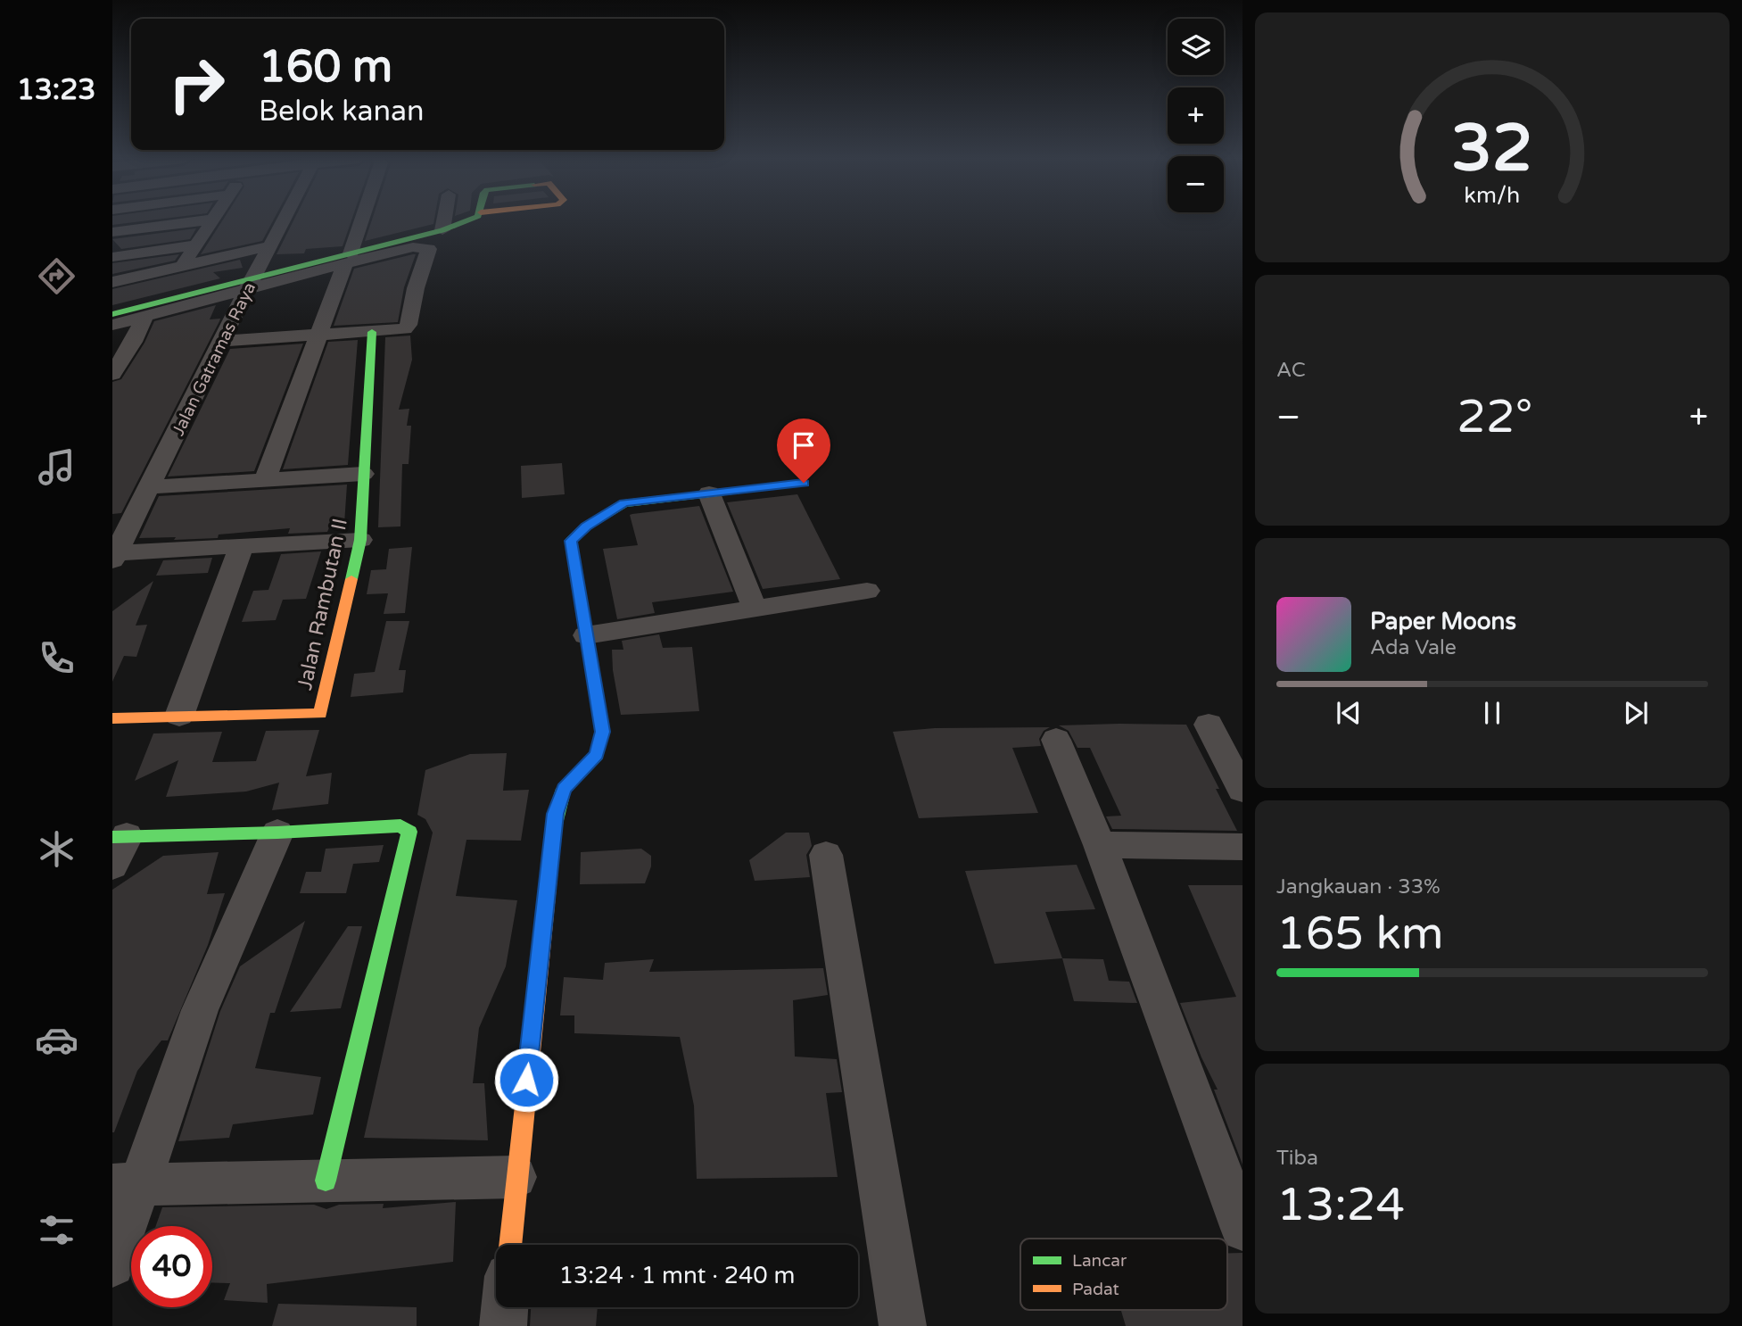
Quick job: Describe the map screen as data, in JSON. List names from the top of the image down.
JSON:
{
  "streets": {
    "street": ["Jalan Gatramas Raya", "Jalan Rambutan II"]
  },
  "legend": ["Lancar", "Padat"],
  "page": {
    "tabs": "13:23",
    "map_buttons": ["+", "−"],
    "turn": ["160 m", "Belok kanan"],
    "tile": [
      "AC",
      ["Jangkauan · 33%", "165 km"],
      ["Tiba", "13:24"]
    ],
    "heat": ["−", "22°", "+"],
    "song": ["Paper Moons", "Ada Vale"],
    "limit": "40",
    "trip": "13:24 · 1 mnt · 240 m",
    "gauge": ["32", "km/h"]
  }
}
